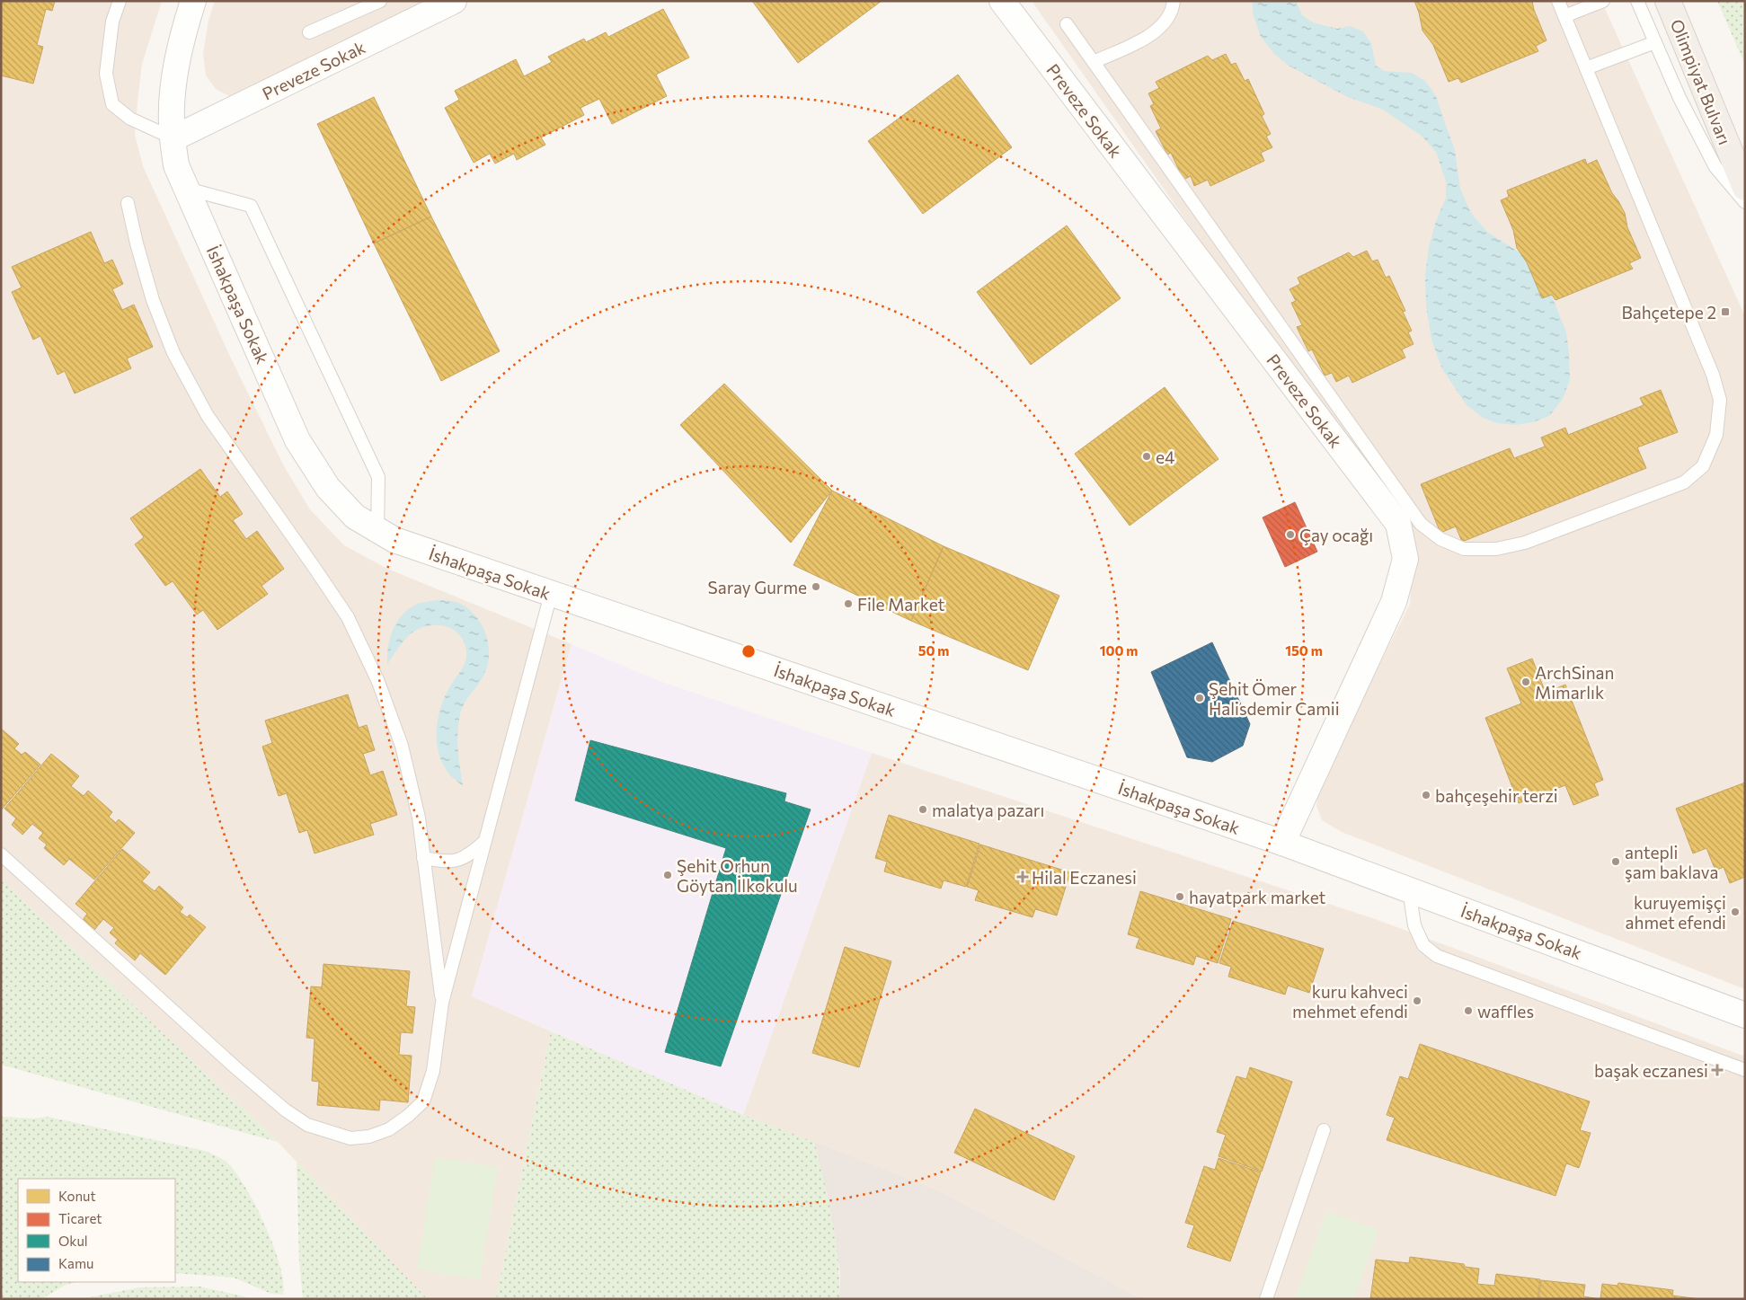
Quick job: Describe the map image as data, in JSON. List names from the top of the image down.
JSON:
{
  "streets": {
    "main road": ["Olimpiyat Bulvarı"],
    "street": ["Preveze Sokak", "İshakpaşa Sokak"]
  },
  "crossings": [
    ["Preveze Sokak", "İshakpaşa Sokak"]
  ],
  "places": {
    "transit": ["Bahçetepe 2"],
    "other": [
      "e4",
      "Çay ocağı",
      "Saray Gurme",
      "File Market",
      "ArchSinan Mimarlık",
      "Şehit Ömer Halisdemir Camii",
      "bahçeşehir terzi",
      "malatya pazarı",
      "antepli şam baklava",
      "Şehit Orhun Göytan İlkokulu",
      "hayatpark market",
      "kuruyemişçi ahmet efendi",
      "kuru kahveci mehmet efendi",
      "waffles"
    ],
    "health": ["Hilal Eczanesi", "başak eczanesi"]
  },
  "legend": [
    "Konut",
    "Ticaret",
    "Okul",
    "Kamu"
  ],
  "rings": ["50 m", "100 m", "150 m"]
}
